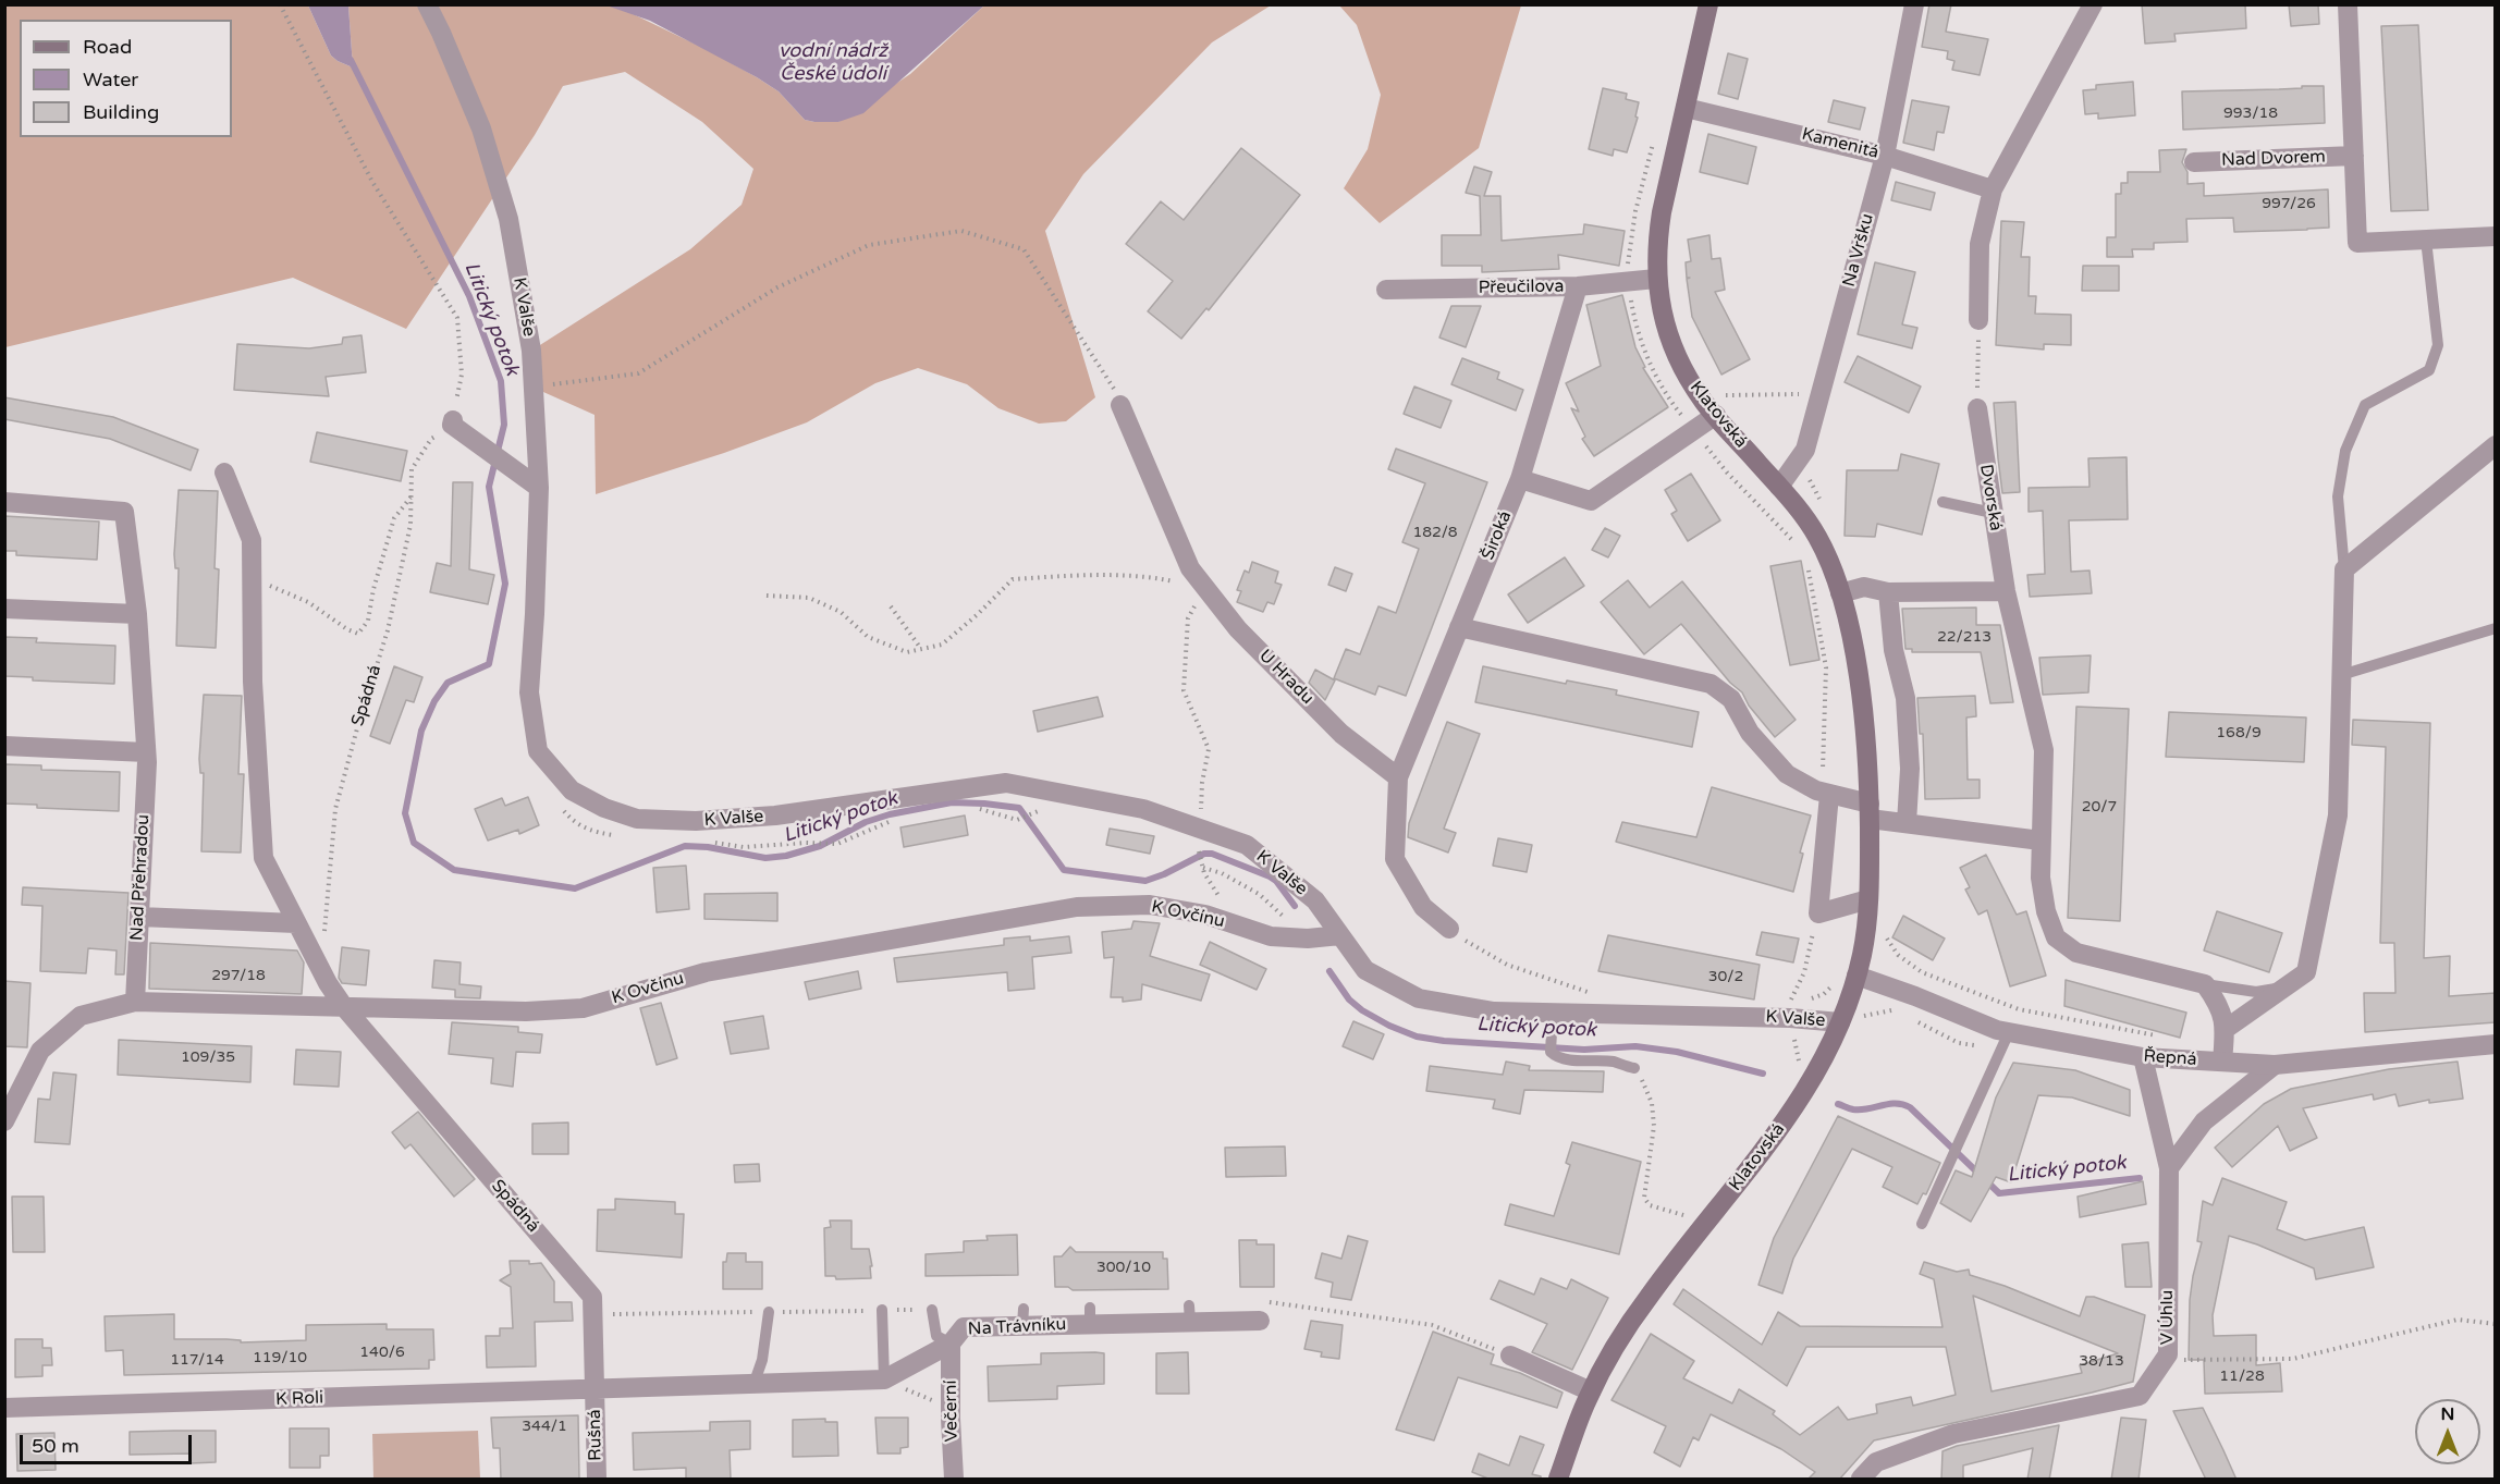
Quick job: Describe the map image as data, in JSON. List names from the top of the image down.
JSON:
{
  "streets": {
    "main road": ["Klatovská"],
    "street": [
      "Kamenitá",
      "Nad Dvorem",
      "Na Vršku",
      "Přeučilova",
      "K Valše",
      "Dvorská",
      "Široká",
      "U Hradu",
      "Spádná",
      "Nad Přehradou",
      "K Ovčínu",
      "Řepná",
      "V Úhlu",
      "Na Trávníku",
      "K Roli",
      "Večerní",
      "Rušná"
    ]
  },
  "crossings": [
    ["Kamenitá", "Na Vršku"],
    ["Kamenitá", "Klatovská"],
    ["Na Vršku", "Klatovská"],
    ["Přeučilova", "Klatovská"],
    ["Přeučilova", "Široká"],
    ["K Valše", "Klatovská"],
    ["K Valše", "K Ovčínu"],
    ["Klatovská", "Řepná"],
    ["Široká", "U Hradu"],
    ["Spádná", "K Ovčínu"],
    ["Spádná", "Na Trávníku"],
    ["Spádná", "K Roli"],
    ["Spádná", "Rušná"],
    ["Nad Přehradou", "K Ovčínu"],
    ["Řepná", "V Úhlu"],
    ["Na Trávníku", "K Roli"],
    ["Na Trávníku", "Večerní"],
    ["Na Trávníku", "Rušná"],
    ["K Roli", "Rušná"]
  ],
  "water": ["vodní nádrž České údolí", "Litický potok"],
  "house_numbers": [
    "993/18",
    "997/26",
    "182/8",
    "22/213",
    "168/9",
    "20/7",
    "297/18",
    "30/2",
    "109/35",
    "300/10",
    "140/6",
    "119/10",
    "117/14",
    "38/13",
    "11/28",
    "344/1"
  ],
  "legend": ["Road", "Water", "Building"],
  "scale_bar": "50 m",
  "north": "top"
}
